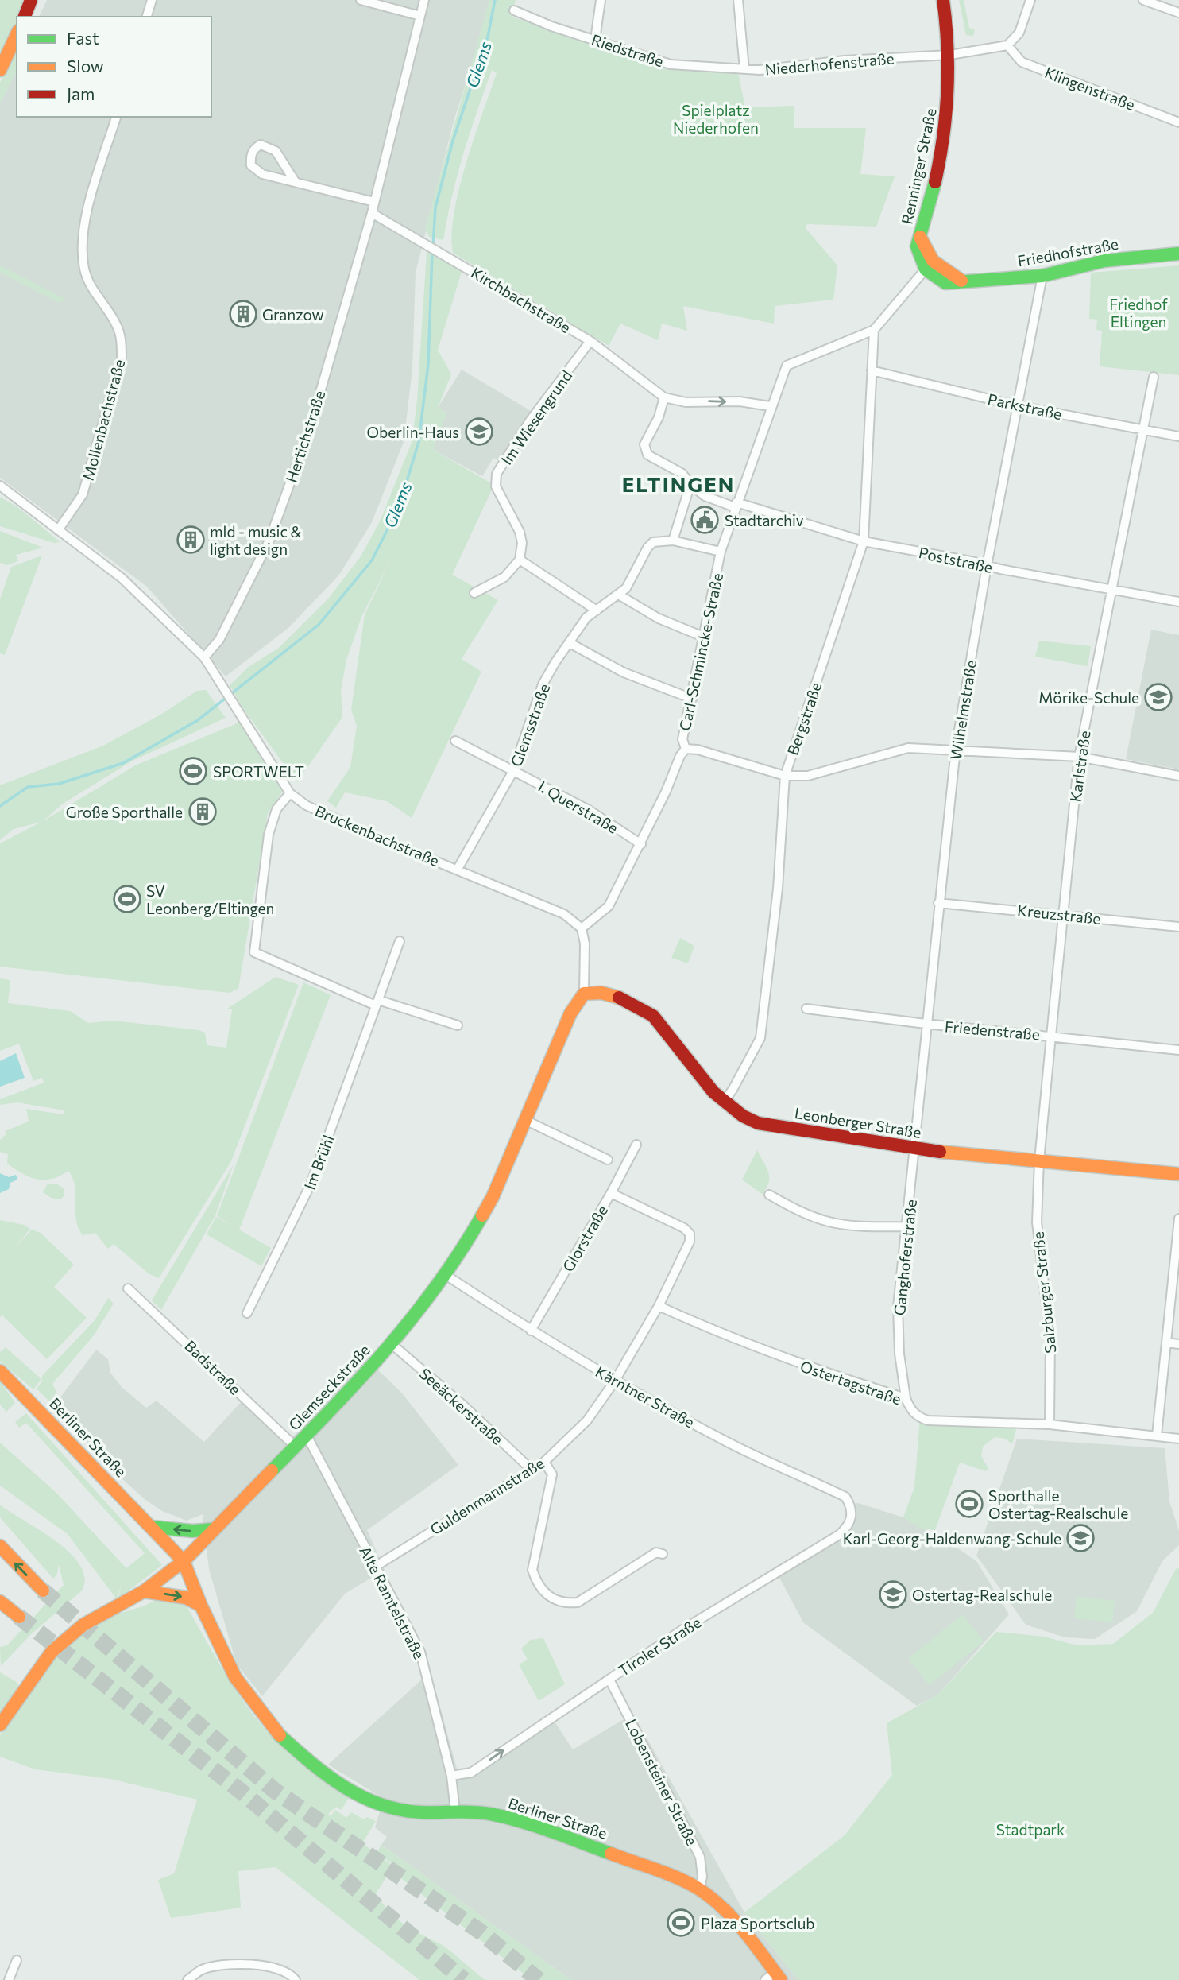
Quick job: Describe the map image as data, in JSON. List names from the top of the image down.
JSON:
{
  "streets": {
    "main road": [
      "Renninger Straße",
      "Friedhofstraße",
      "Leonberger Straße",
      "Glemseckstraße",
      "Berliner Straße"
    ],
    "street": [
      "Riedstraße",
      "Niederhofenstraße",
      "Klingenstraße",
      "Kirchbachstraße",
      "Parkstraße",
      "Im Wiesengrund",
      "Mollenbachstraße",
      "Hertichstraße",
      "Poststraße",
      "Carl-Schmincke-Straße",
      "Wilhelmstraße",
      "Bergstraße",
      "Glemsstraße",
      "Karlstraße",
      "I. Querstraße",
      "Bruckenbachstraße",
      "Kreuzstraße",
      "Friedenstraße",
      "Im Brühl",
      "Glorstraße",
      "Ganghoferstraße",
      "Salzburger Straße",
      "Badstraße",
      "Ostertagstraße",
      "Kärntner Straße",
      "Seeäckerstraße",
      "Guldenmannstraße",
      "Alte Ramtelstraße",
      "Tiroler Straße",
      "Lobensteiner Straße"
    ]
  },
  "crossings": [
    ["Riedstraße", "Niederhofenstraße"],
    ["Niederhofenstraße", "Klingenstraße"],
    ["Niederhofenstraße", "Renninger Straße"],
    ["Renninger Straße", "Friedhofstraße"],
    ["Friedhofstraße", "Wilhelmstraße"],
    ["Kirchbachstraße", "Im Wiesengrund"],
    ["Kirchbachstraße", "Hertichstraße"],
    ["Kirchbachstraße", "Poststraße"],
    ["Kirchbachstraße", "Carl-Schmincke-Straße"],
    ["Parkstraße", "Wilhelmstraße"],
    ["Parkstraße", "Bergstraße"],
    ["Parkstraße", "Karlstraße"],
    ["Mollenbachstraße", "Bruckenbachstraße"],
    ["Hertichstraße", "Bruckenbachstraße"],
    ["Poststraße", "Carl-Schmincke-Straße"],
    ["Poststraße", "Wilhelmstraße"],
    ["Poststraße", "Bergstraße"],
    ["Poststraße", "Karlstraße"],
    ["Carl-Schmincke-Straße", "Bergstraße"],
    ["Carl-Schmincke-Straße", "Glemsstraße"],
    ["Carl-Schmincke-Straße", "I. Querstraße"],
    ["Carl-Schmincke-Straße", "Bruckenbachstraße"],
    ["Wilhelmstraße", "Kreuzstraße"],
    ["Wilhelmstraße", "Friedenstraße"],
    ["Wilhelmstraße", "Leonberger Straße"],
    ["Wilhelmstraße", "Ganghoferstraße"],
    ["Bergstraße", "Leonberger Straße"],
    ["Glemsstraße", "I. Querstraße"],
    ["Glemsstraße", "Bruckenbachstraße"],
    ["Karlstraße", "Kreuzstraße"],
    ["Karlstraße", "Friedenstraße"],
    ["Karlstraße", "Leonberger Straße"],
    ["Karlstraße", "Salzburger Straße"],
    ["Leonberger Straße", "Ganghoferstraße"],
    ["Leonberger Straße", "Salzburger Straße"],
    ["Leonberger Straße", "Glemseckstraße"],
    ["Glorstraße", "Kärntner Straße"],
    ["Glorstraße", "Guldenmannstraße"],
    ["Ganghoferstraße", "Ostertagstraße"],
    ["Salzburger Straße", "Ostertagstraße"],
    ["Badstraße", "Glemseckstraße"],
    ["Ostertagstraße", "Guldenmannstraße"],
    ["Glemseckstraße", "Kärntner Straße"],
    ["Glemseckstraße", "Seeäckerstraße"],
    ["Glemseckstraße", "Berliner Straße"],
    ["Glemseckstraße", "Alte Ramtelstraße"],
    ["Kärntner Straße", "Guldenmannstraße"],
    ["Kärntner Straße", "Tiroler Straße"],
    ["Seeäckerstraße", "Guldenmannstraße"],
    ["Berliner Straße", "Alte Ramtelstraße"],
    ["Berliner Straße", "Lobensteiner Straße"],
    ["Guldenmannstraße", "Alte Ramtelstraße"],
    ["Alte Ramtelstraße", "Tiroler Straße"],
    ["Tiroler Straße", "Lobensteiner Straße"]
  ],
  "one_way": ["Tiroler Straße"],
  "districts": ["ELTINGEN"],
  "water": ["Glems"],
  "parks": ["Spielplatz Niederhofen", "Friedhof Eltingen", "Stadtpark"],
  "places": {
    "building": ["Granzow", "mld - music & light design", "Große Sporthalle"],
    "school or university": [
      "Oberlin-Haus",
      "Mörike-Schule",
      "Karl-Georg-Haldenwang-Schule",
      "Ostertag-Realschule"
    ],
    "public building": ["Stadtarchiv"],
    "sports": [
      "SPORTWELT",
      "SV Leonberg/Eltingen",
      "Sporthalle Ostertag-Realschule",
      "Plaza Sportsclub"
    ]
  },
  "legend": ["Fast", "Slow", "Jam"]
}
